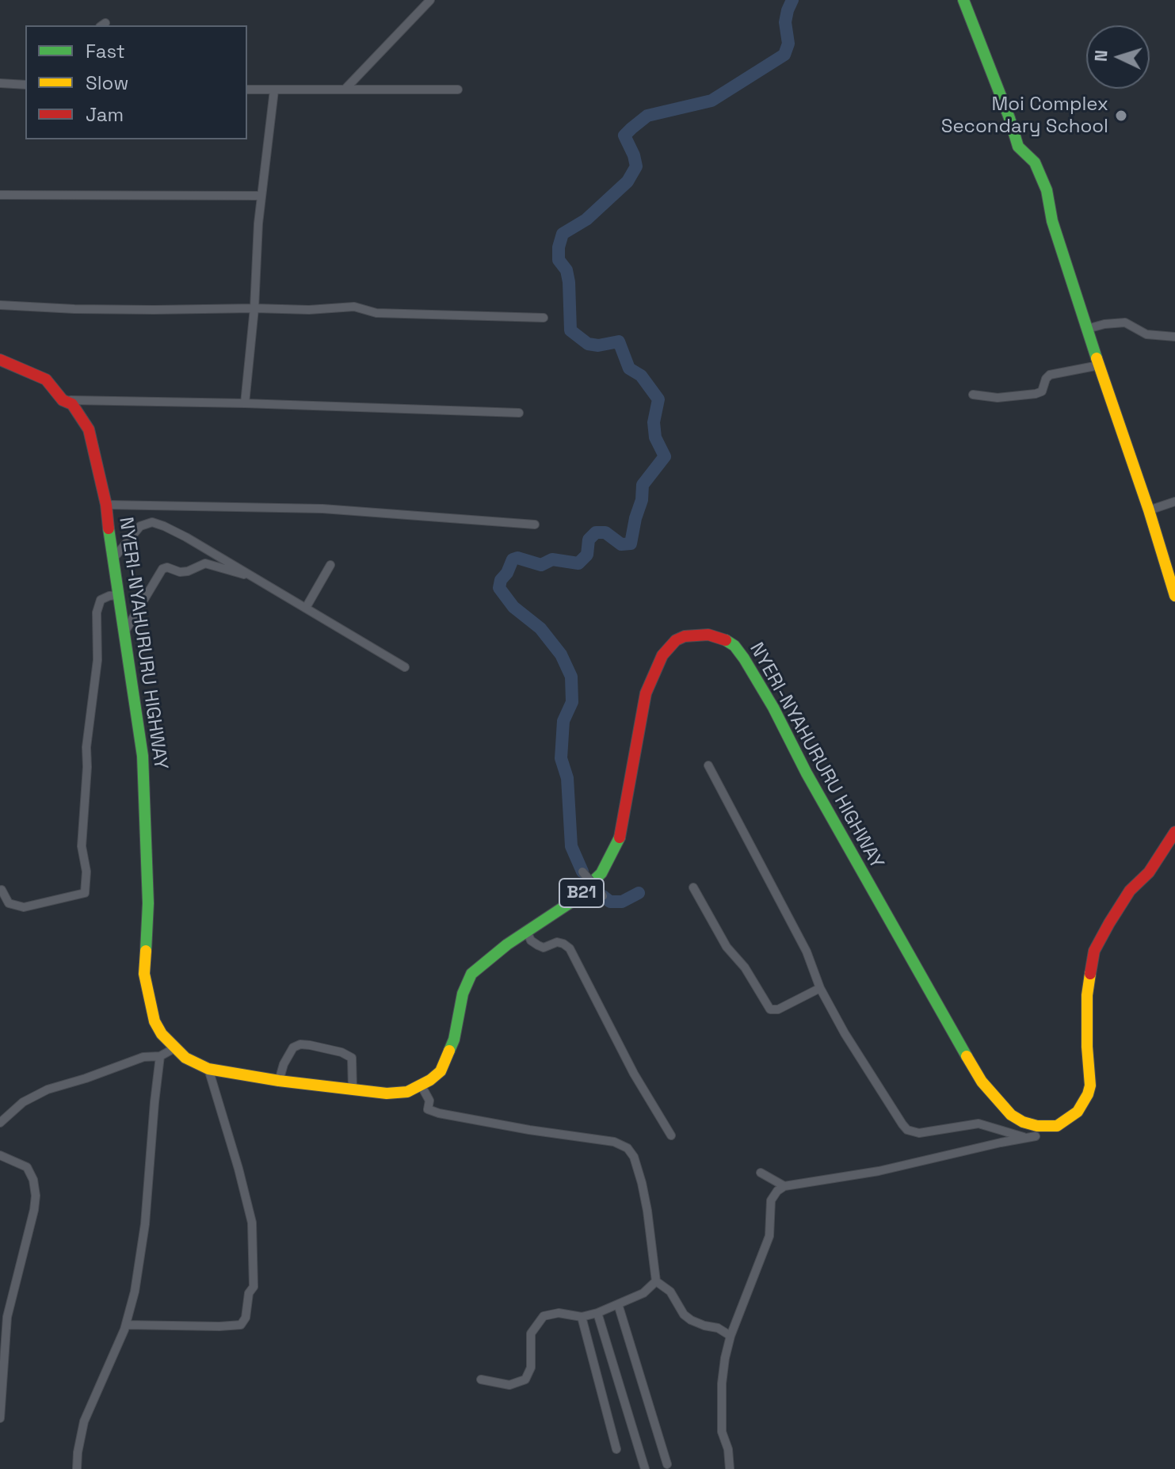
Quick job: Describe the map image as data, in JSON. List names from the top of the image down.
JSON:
{
  "streets": {
    "main road": ["NYERI-NYAHURURU HIGHWAY", "B21"]
  },
  "places": ["Moi Complex Secondary School"],
  "legend": ["Fast", "Slow", "Jam"],
  "north": "left"
}
